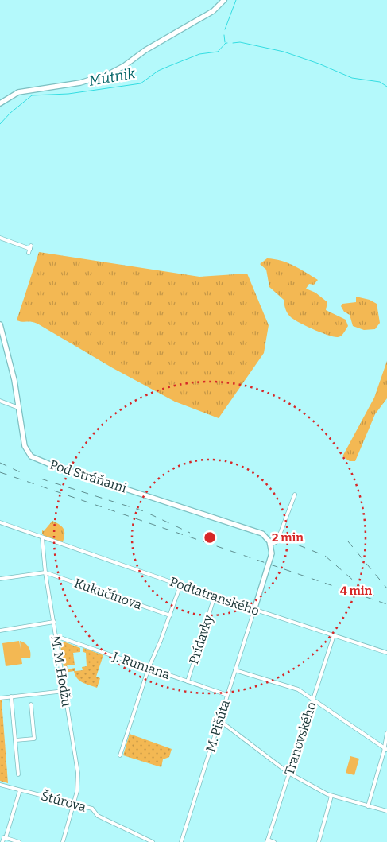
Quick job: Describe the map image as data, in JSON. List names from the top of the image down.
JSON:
{
  "streets": {
    "street": [
      "Pod Stráňami",
      "Kukučínova",
      "Podtatranského",
      "Prídavky",
      "J. Rumana",
      "M. M. Hodžu",
      "M. Pišúta",
      "Tranovského",
      "Štúrova"
    ]
  },
  "crossings": [
    ["Kukučínova", "M. M. Hodžu"],
    ["Podtatranského", "Prídavky"],
    ["Podtatranského", "M. M. Hodžu"],
    ["Podtatranského", "M. Pišúta"],
    ["Podtatranského", "Tranovského"],
    ["Prídavky", "J. Rumana"],
    ["J. Rumana", "M. M. Hodžu"],
    ["J. Rumana", "M. Pišúta"],
    ["M. M. Hodžu", "Štúrova"]
  ],
  "water": ["Mútnik"],
  "rings": ["2 min", "4 min"]
}
